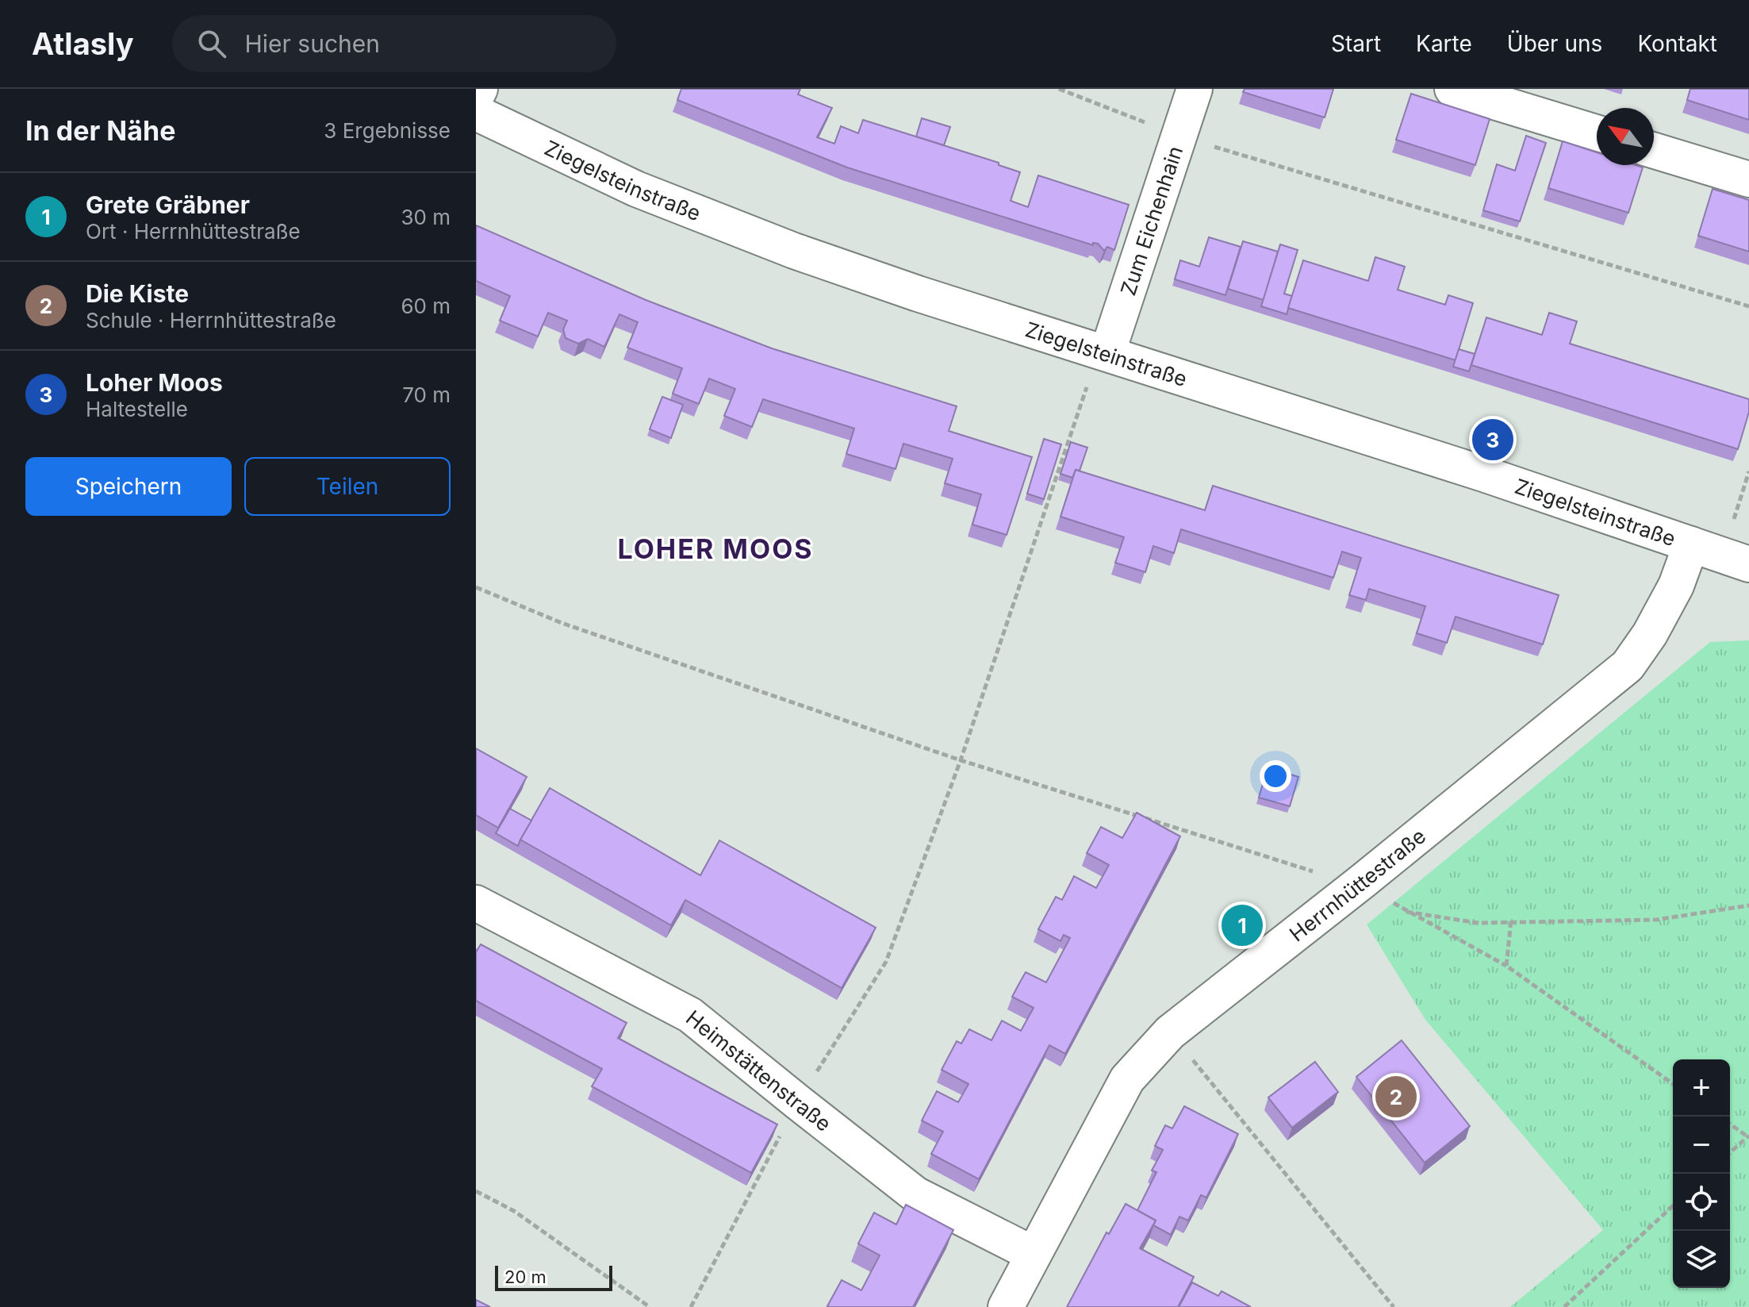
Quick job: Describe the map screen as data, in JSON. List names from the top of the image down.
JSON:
{
  "streets": {
    "street": [
      "Ziegelsteinstraße",
      "Zum Eichenhain",
      "Herrnhüttestraße",
      "Heimstättenstraße"
    ]
  },
  "crossings": [
    ["Ziegelsteinstraße", "Zum Eichenhain"],
    ["Ziegelsteinstraße", "Herrnhüttestraße"],
    ["Herrnhüttestraße", "Heimstättenstraße"]
  ],
  "districts": ["LOHER MOOS"],
  "scale_bar": "20 m",
  "north": "top left",
  "page": {
    "header": "Atlasly",
    "search": "Hier suchen",
    "nav": [
      "Start",
      "Karte",
      "Über uns",
      "Kontakt"
    ],
    "heading": ["In der Nähe", "3 Ergebnisse"],
    "list": [
      {
        "mark": "1",
        "name": "Grete Gräbner",
        "note": "Ort · Herrnhüttestraße",
        "value": "30 m"
      },
      {
        "mark": "2",
        "name": "Die Kiste",
        "note": "Schule · Herrnhüttestraße",
        "value": "60 m"
      },
      {
        "mark": "3",
        "name": "Loher Moos",
        "note": "Haltestelle",
        "value": "70 m"
      }
    ],
    "pins": ["3", "1", "2"],
    "buttons": ["Speichern", "Teilen"],
    "map_buttons": ["+", "−"],
    "scale": "20 m"
  }
}
